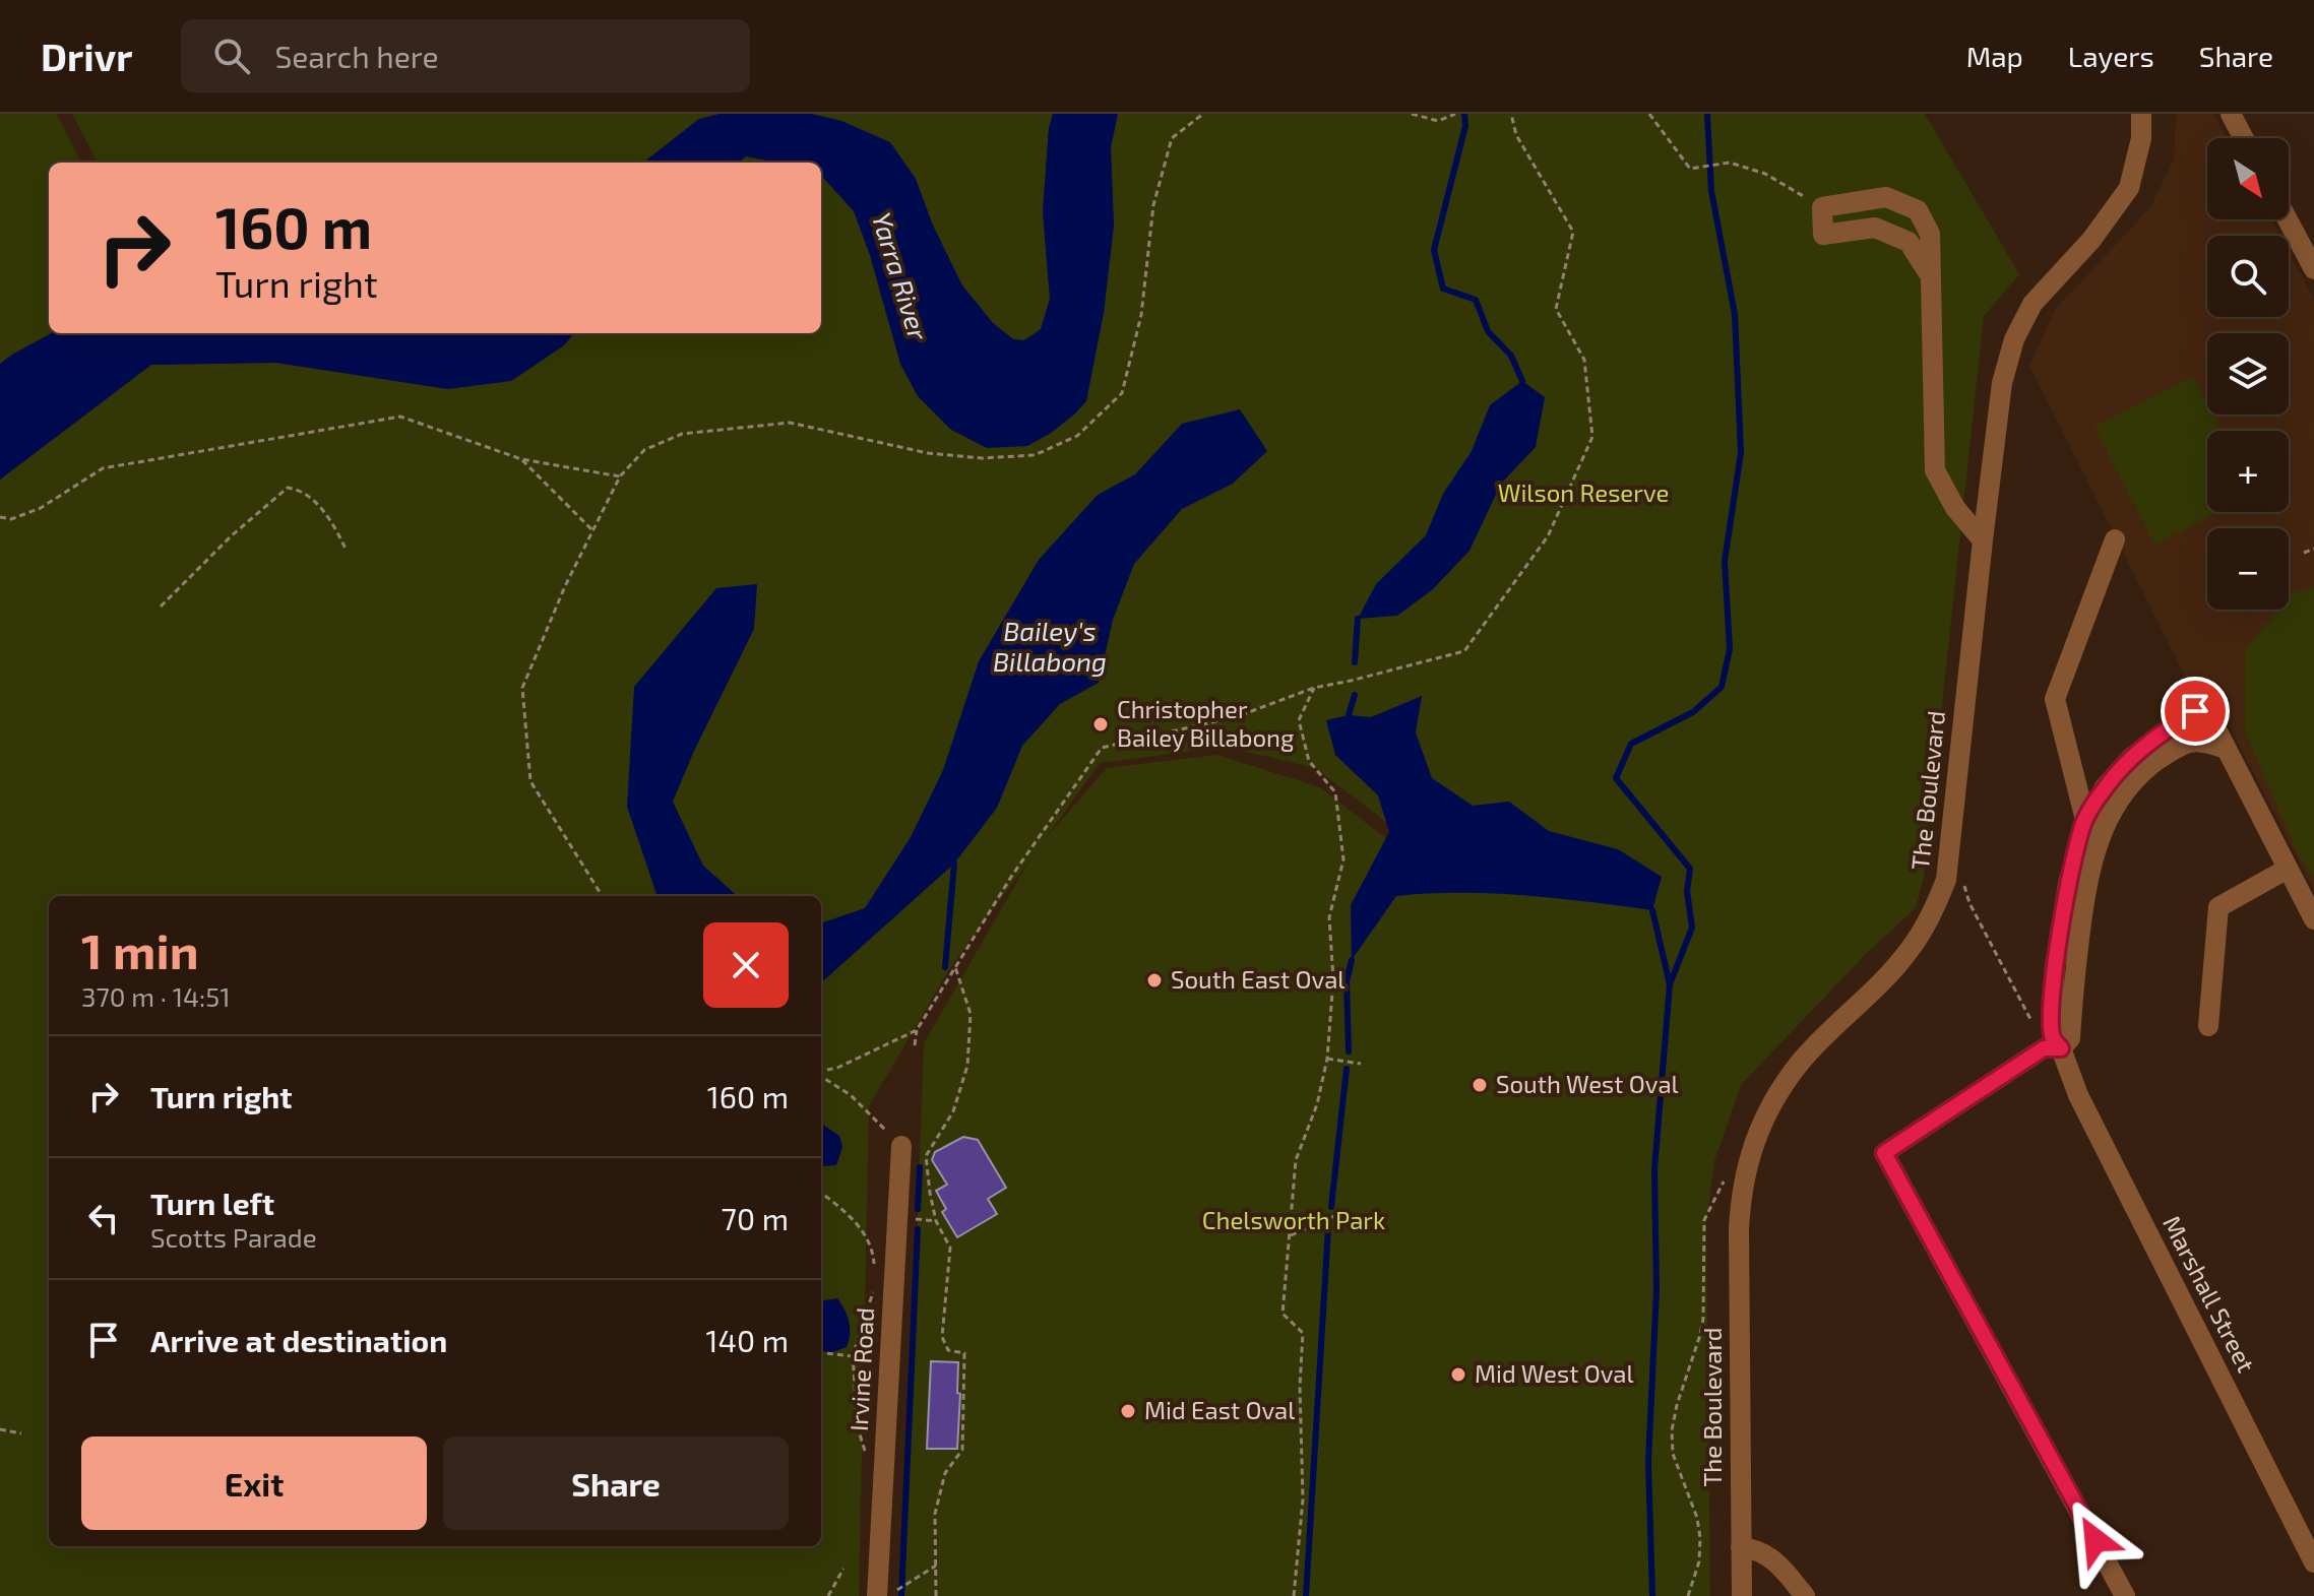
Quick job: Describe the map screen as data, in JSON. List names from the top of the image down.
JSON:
{
  "streets": {
    "street": ["The Boulevard", "Marshall Street", "Irvine Road"]
  },
  "water": ["Yarra River", "Bailey's Billabong"],
  "parks": ["Wilson Reserve", "Chelsworth Park"],
  "places": [
    "Christopher Bailey Billabong",
    "South East Oval",
    "South West Oval",
    "Mid West Oval",
    "Mid East Oval"
  ],
  "north": "bottom right",
  "page": {
    "header": "Drivr",
    "search": "Search here",
    "nav": ["Map", "Layers", "Share"],
    "map_buttons": ["+", "−"],
    "turn": ["160 m", "Turn right"],
    "heading": ["1 min", "370 m · 14:51"],
    "list": [
      {
        "name": "Turn right",
        "value": "160 m"
      },
      {
        "name": "Turn left",
        "note": "Scotts Parade",
        "value": "70 m"
      },
      {
        "name": "Arrive at destination",
        "value": "140 m"
      }
    ],
    "buttons": ["Exit", "Share"]
  }
}
